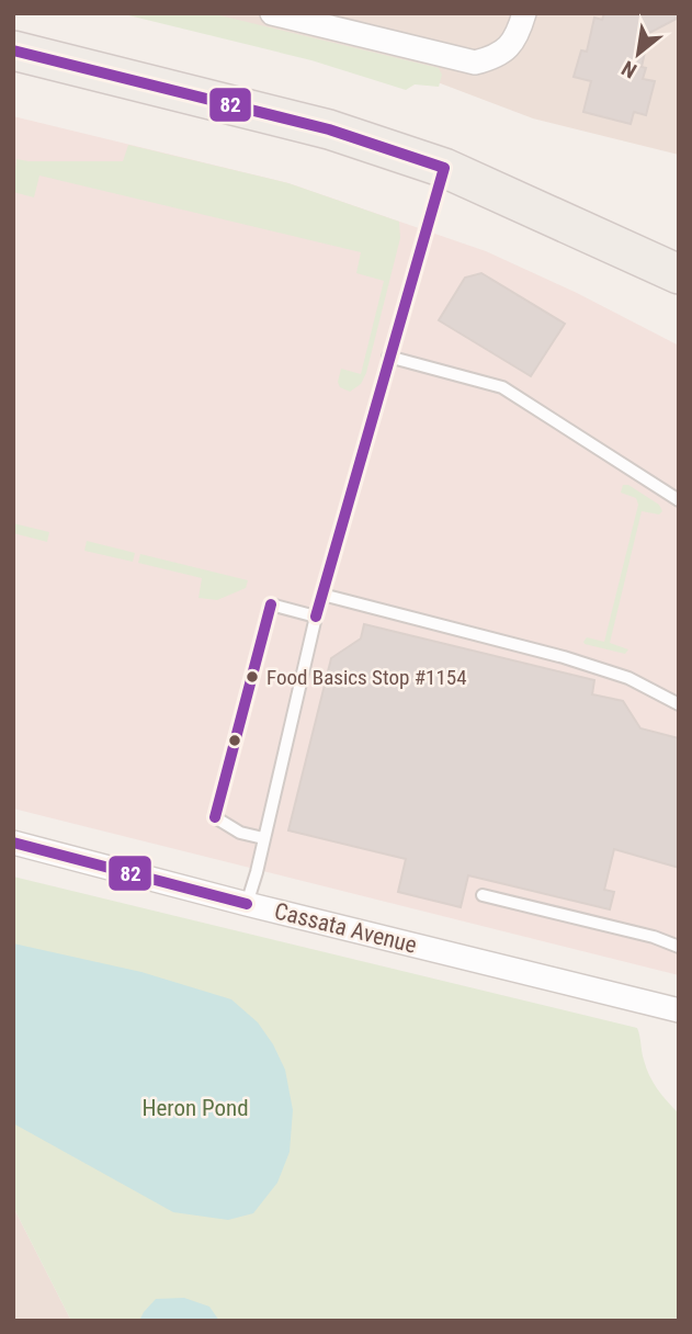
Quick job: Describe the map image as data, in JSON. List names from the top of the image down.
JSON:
{
  "streets": {
    "street": ["Cassata Avenue"]
  },
  "parks": ["Heron Pond"],
  "places": ["Food Basics Stop #1154"],
  "lines": ["transit line 82"],
  "north": "bottom left"
}
